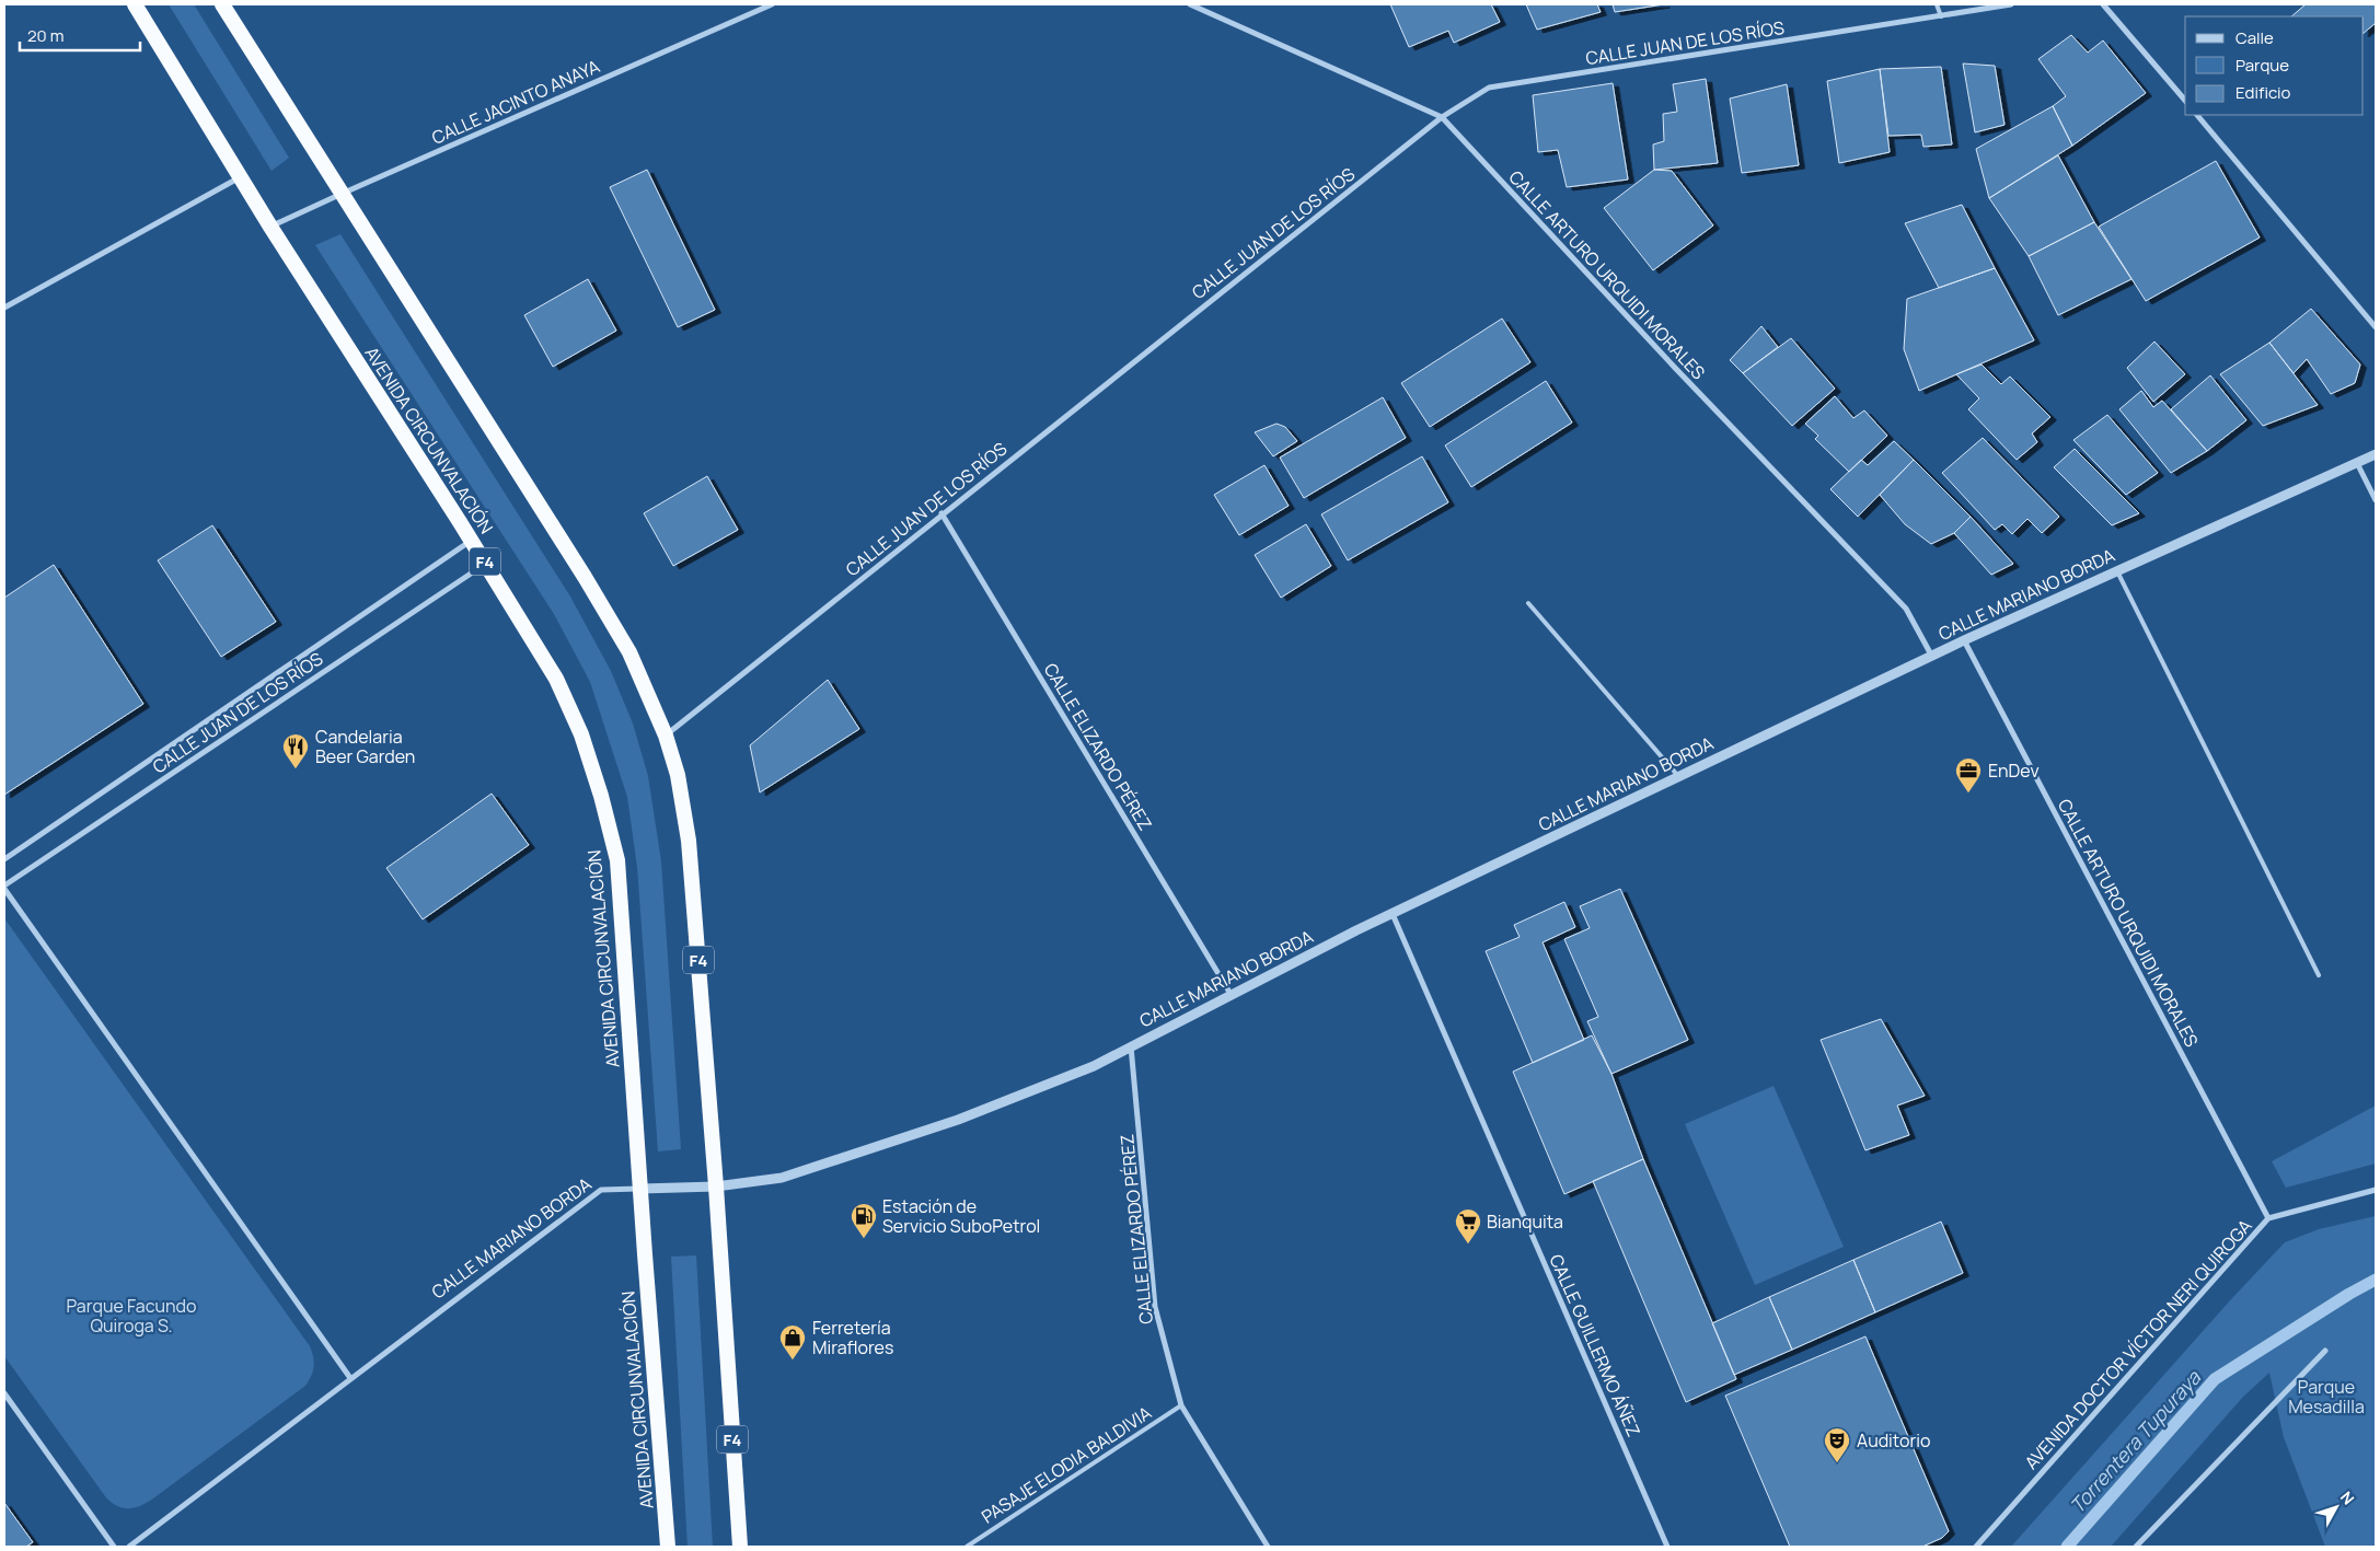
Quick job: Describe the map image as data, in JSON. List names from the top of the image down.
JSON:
{
  "streets": {
    "highway": ["AVENIDA CIRCUNVALACIÓN", "F4"],
    "street": [
      "CALLE JUAN DE LOS RÍOS",
      "CALLE JACINTO ANAYA",
      "CALLE ARTURO URQUIDI MORALES",
      "CALLE MARIANO BORDA",
      "CALLE ELIZARDO PÉREZ",
      "AVENIDA DOCTOR VÍCTOR NERI QUIROGA",
      "CALLE GUILLERMO ÁÑEZ"
    ],
    "lane": ["PASAJE ELODIA BALDIVIA"]
  },
  "crossings": [
    ["CALLE JUAN DE LOS RÍOS", "CALLE ARTURO URQUIDI MORALES"],
    ["CALLE JUAN DE LOS RÍOS", "AVENIDA CIRCUNVALACIÓN"],
    ["CALLE JUAN DE LOS RÍOS", "F4"],
    ["CALLE JUAN DE LOS RÍOS", "CALLE ELIZARDO PÉREZ"],
    ["CALLE JACINTO ANAYA", "AVENIDA CIRCUNVALACIÓN"],
    ["CALLE JACINTO ANAYA", "F4"],
    ["CALLE ARTURO URQUIDI MORALES", "CALLE MARIANO BORDA"],
    ["CALLE ARTURO URQUIDI MORALES", "AVENIDA DOCTOR VÍCTOR NERI QUIROGA"],
    ["AVENIDA CIRCUNVALACIÓN", "CALLE MARIANO BORDA"],
    ["F4", "CALLE MARIANO BORDA"],
    ["CALLE MARIANO BORDA", "CALLE ELIZARDO PÉREZ"],
    ["CALLE MARIANO BORDA", "CALLE GUILLERMO ÁÑEZ"],
    ["CALLE ELIZARDO PÉREZ", "PASAJE ELODIA BALDIVIA"]
  ],
  "water": ["Torrentera Tupuraya"],
  "parks": ["Parque Facundo Quiroga S.", "Parque Mesadilla"],
  "places": {
    "restaurant": ["Candelaria Beer Garden"],
    "office": ["EnDev"],
    "fuel station": ["Estación de Servicio SuboPetrol"],
    "supermarket": ["Bianquita"],
    "shop": ["Ferretería Miraflores"],
    "theatre": ["Auditorio"]
  },
  "legend": ["Calle", "Parque", "Edificio"],
  "scale_bar": "20 m",
  "north": "top right"
}
